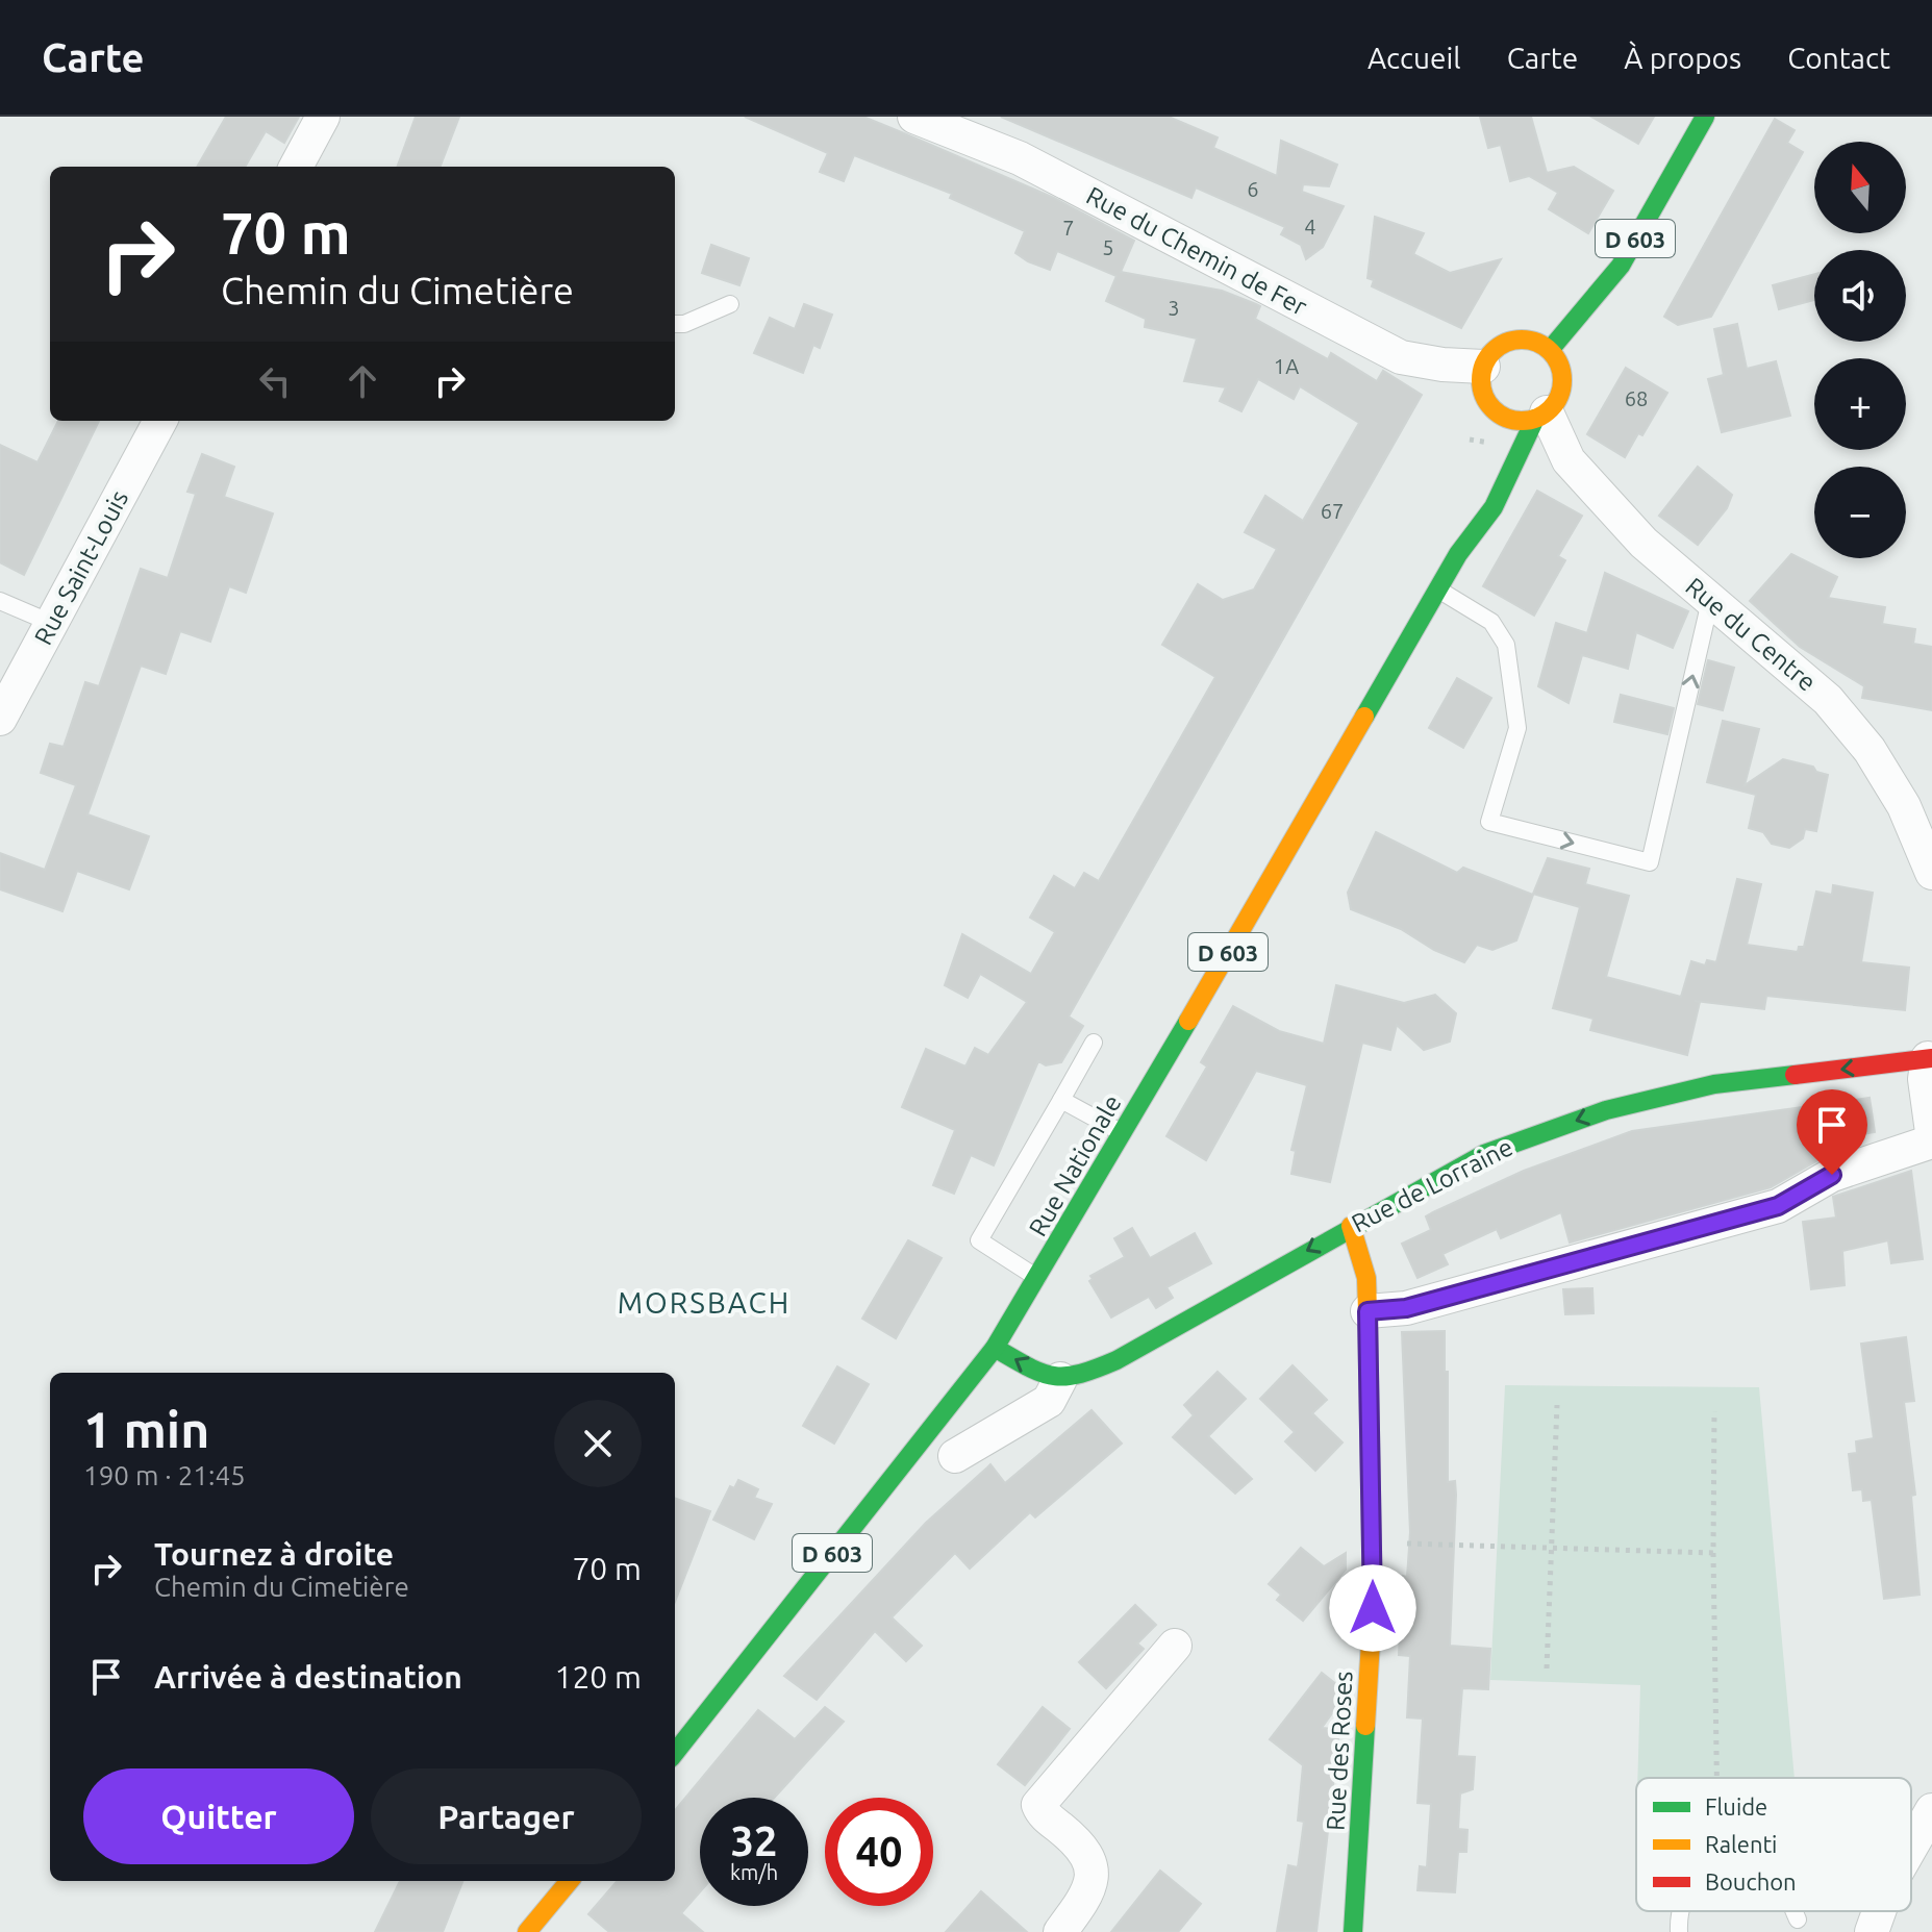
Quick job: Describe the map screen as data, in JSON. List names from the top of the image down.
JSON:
{
  "streets": {
    "main road": [
      "D 603",
      "Rue Nationale",
      "Rue de Lorraine",
      "Rue des Roses"
    ],
    "street": ["Rue du Chemin de Fer", "Rue Saint-Louis", "Rue du Centre"]
  },
  "crossings": [
    ["D 603", "Rue du Chemin de Fer"],
    ["D 603", "Rue du Centre"],
    ["D 603", "Rue Nationale"],
    ["Rue du Chemin de Fer", "Rue du Centre"],
    ["Rue du Chemin de Fer", "Rue Nationale"],
    ["Rue du Centre", "Rue Nationale"],
    ["Rue de Lorraine", "Rue des Roses"]
  ],
  "one_way": ["Rue de Lorraine"],
  "districts": ["MORSBACH"],
  "house_numbers": [
    "6",
    "4",
    "7",
    "5",
    "3",
    "1A",
    "68",
    "67"
  ],
  "legend": ["Fluide", "Ralenti", "Bouchon"],
  "north": "top",
  "page": {
    "header": "Carte",
    "nav": [
      "Accueil",
      "Carte",
      "À propos",
      "Contact"
    ],
    "map_buttons": ["+", "−"],
    "turn": ["70 m", "Chemin du Cimetière"],
    "heading": ["1 min", "190 m · 21:45"],
    "list": [
      {
        "name": "Tournez à droite",
        "note": "Chemin du Cimetière",
        "value": "70 m"
      },
      {
        "name": "Arrivée à destination",
        "value": "120 m"
      }
    ],
    "buttons": ["Quitter", "Partager"],
    "speed": "32 km/h",
    "limit": "40"
  }
}
